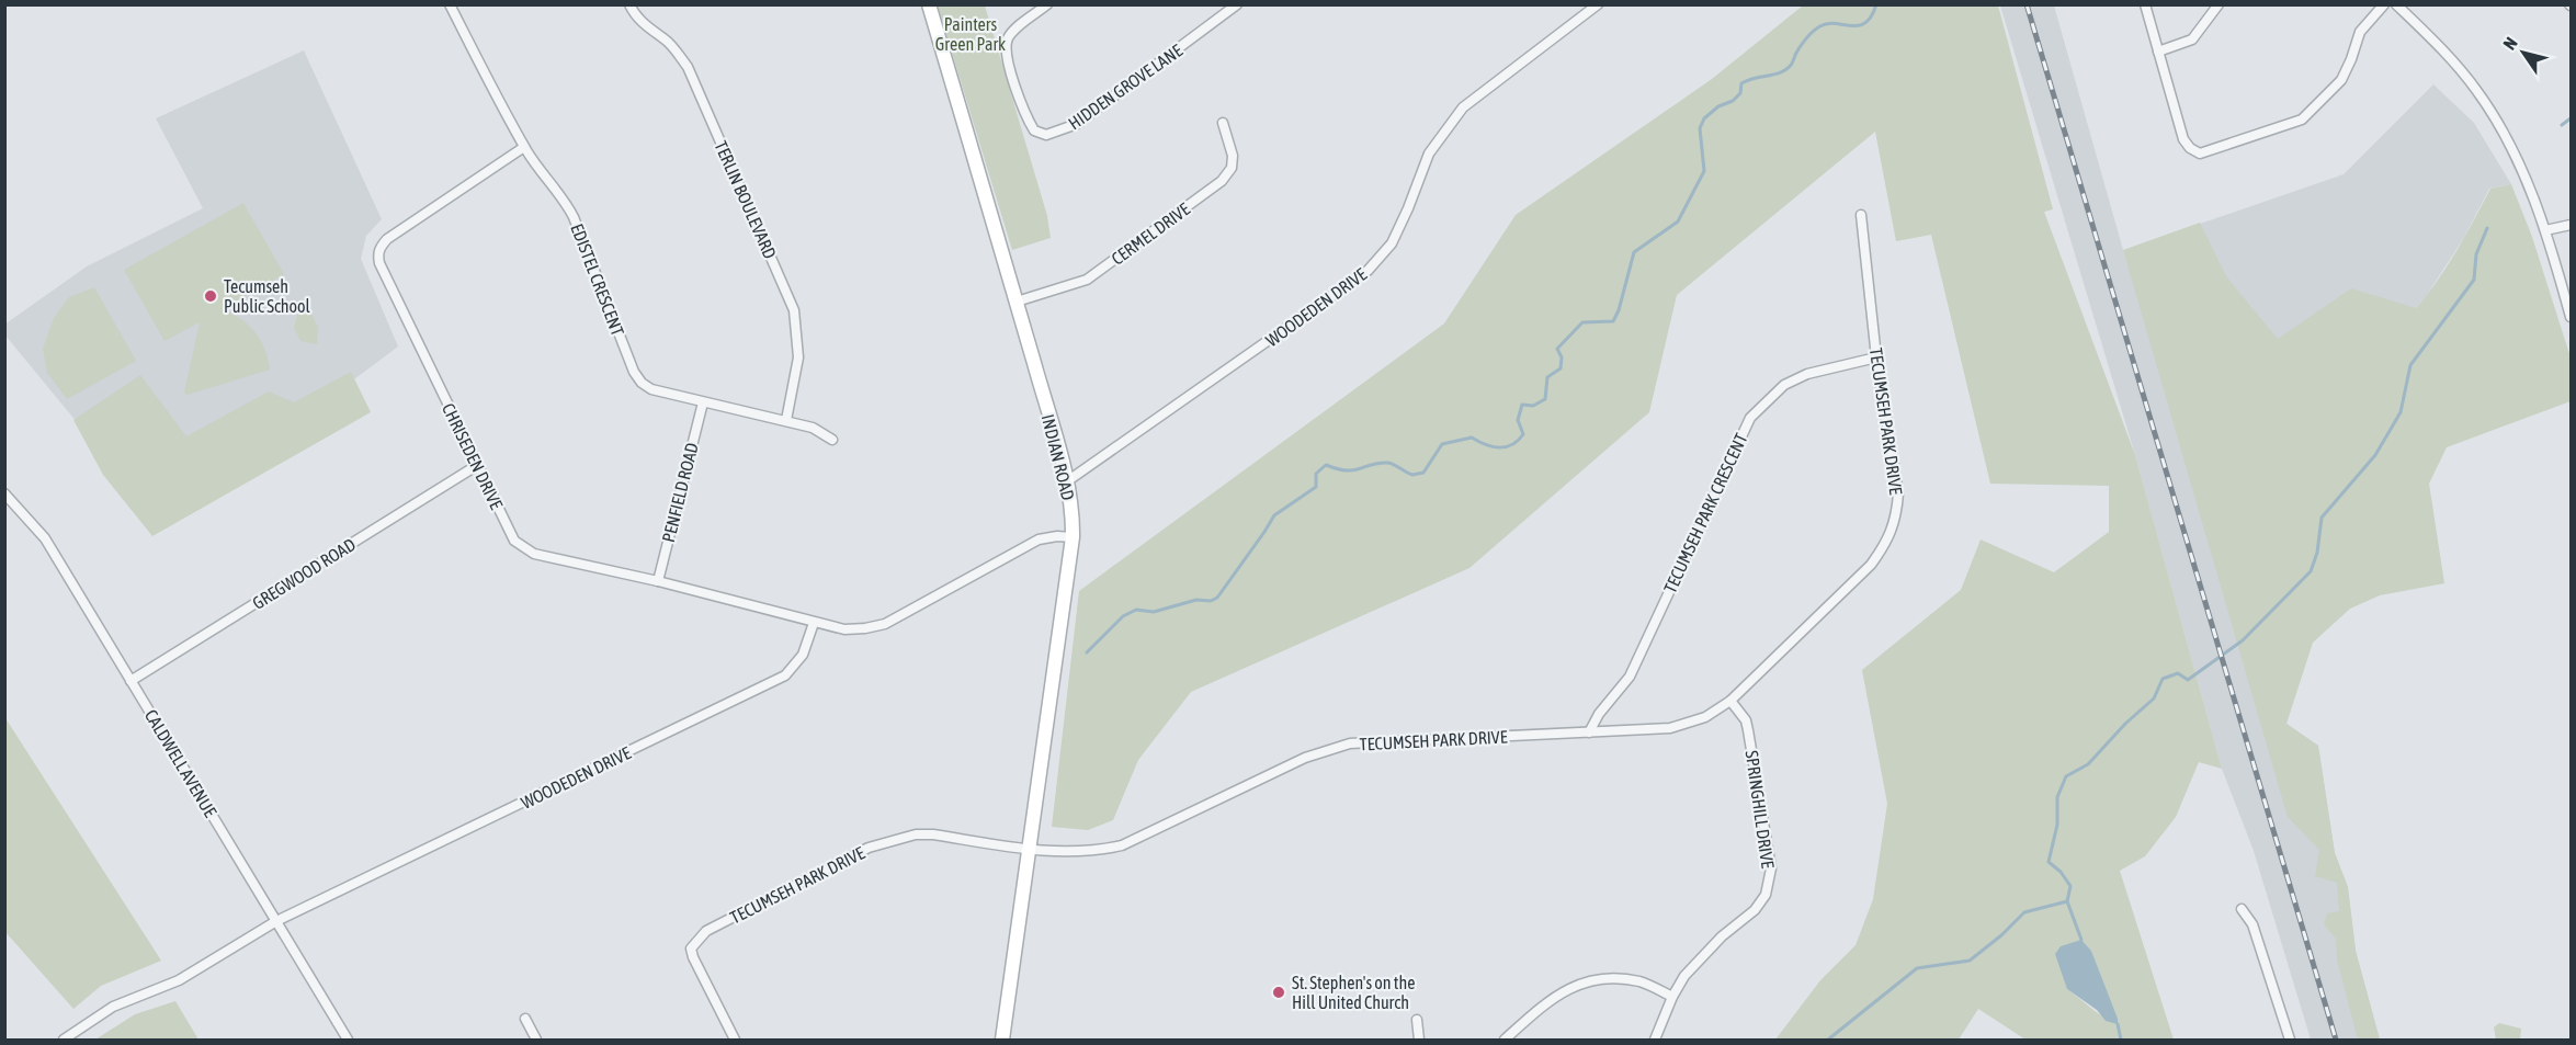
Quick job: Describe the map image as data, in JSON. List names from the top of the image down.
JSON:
{
  "streets": {
    "street": [
      "HIDDEN GROVE LANE",
      "TERLIN BOULEVARD",
      "CERMEL DRIVE",
      "EDISTEL CRESCENT",
      "WOODEDEN DRIVE",
      "TECUMSEH PARK DRIVE",
      "CHRISEDEN DRIVE",
      "INDIAN ROAD",
      "PENFIELD ROAD",
      "TECUMSEH PARK CRESCENT",
      "GREGWOOD ROAD",
      "CALDWELL AVENUE",
      "SPRINGHILL DRIVE"
    ]
  },
  "crossings": [
    ["TERLIN BOULEVARD", "EDISTEL CRESCENT"],
    ["CERMEL DRIVE", "INDIAN ROAD"],
    ["EDISTEL CRESCENT", "CHRISEDEN DRIVE"],
    ["EDISTEL CRESCENT", "PENFIELD ROAD"],
    ["WOODEDEN DRIVE", "CHRISEDEN DRIVE"],
    ["WOODEDEN DRIVE", "INDIAN ROAD"],
    ["WOODEDEN DRIVE", "CALDWELL AVENUE"],
    ["TECUMSEH PARK DRIVE", "INDIAN ROAD"],
    ["TECUMSEH PARK DRIVE", "TECUMSEH PARK CRESCENT"],
    ["TECUMSEH PARK DRIVE", "SPRINGHILL DRIVE"],
    ["CHRISEDEN DRIVE", "PENFIELD ROAD"],
    ["CHRISEDEN DRIVE", "GREGWOOD ROAD"],
    ["GREGWOOD ROAD", "CALDWELL AVENUE"]
  ],
  "parks": ["Painters Green Park"],
  "places": ["Tecumseh Public School", "St. Stephen's on the Hill United Church"],
  "north": "top left"
}
